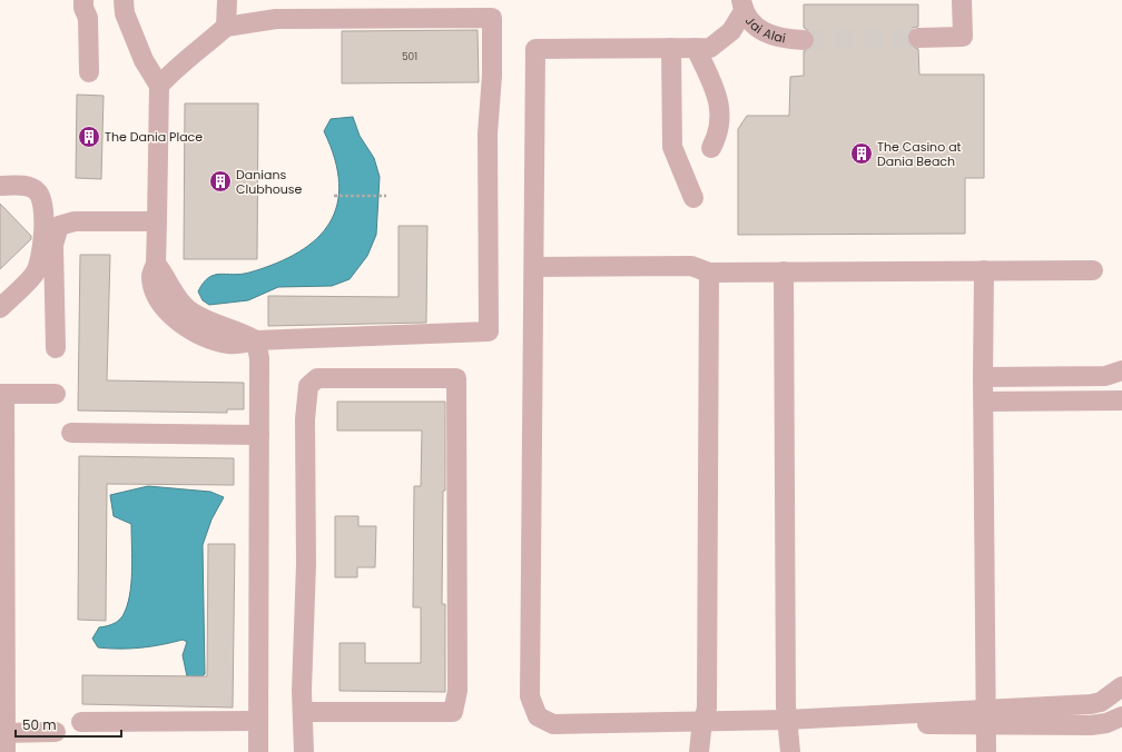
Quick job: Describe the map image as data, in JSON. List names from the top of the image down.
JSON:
{
  "streets": {
    "lane": ["Jai Alai"]
  },
  "places": {
    "building": ["The Dania Place", "The Casino at Dania Beach", "Danians Clubhouse"]
  },
  "house_numbers": ["501"],
  "scale_bar": "50 m"
}
